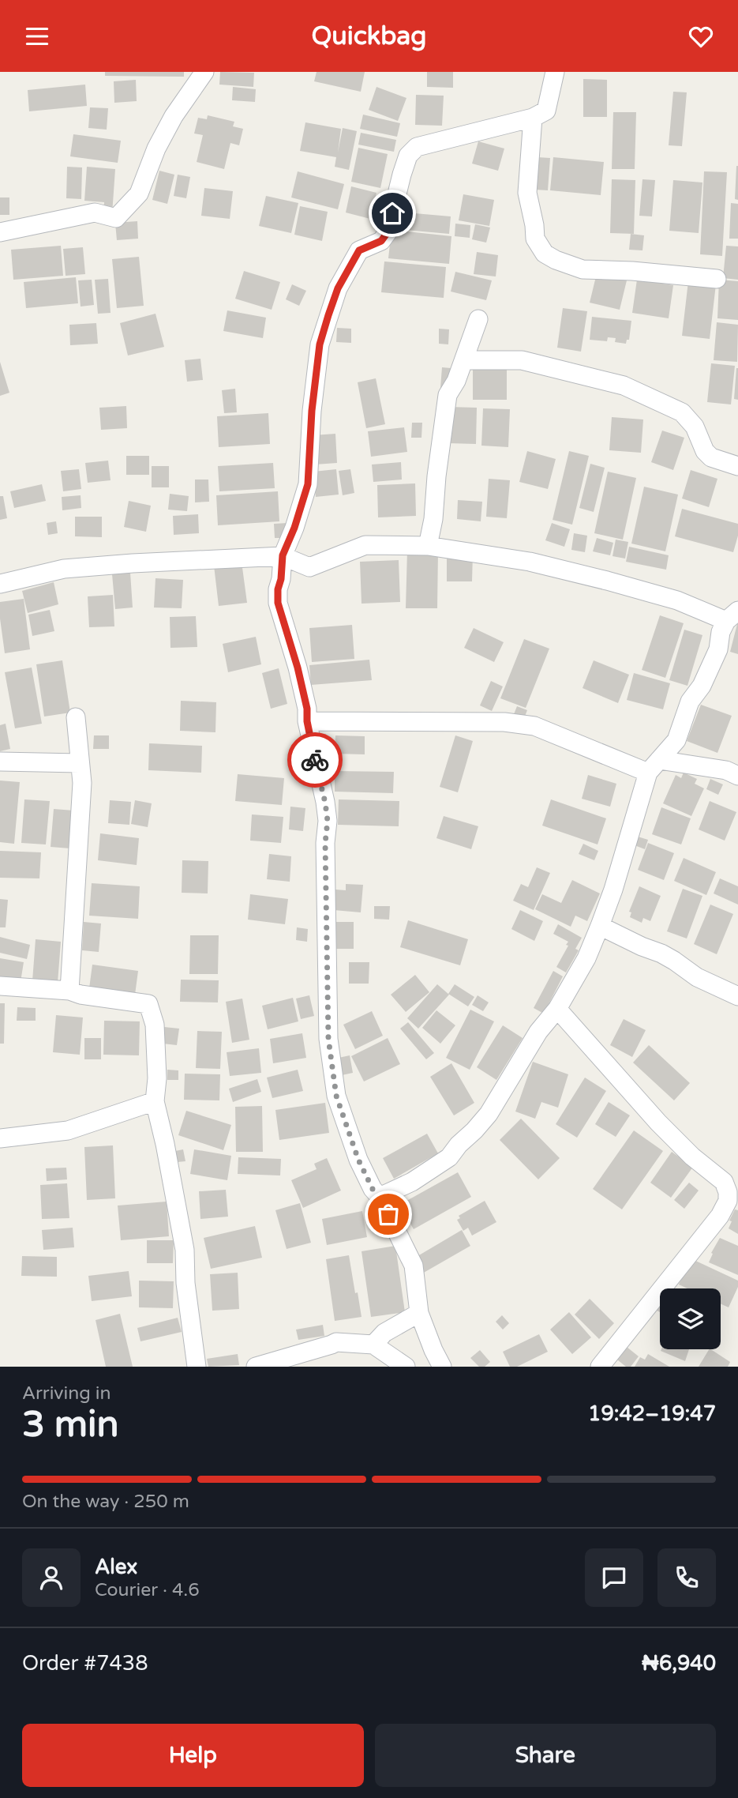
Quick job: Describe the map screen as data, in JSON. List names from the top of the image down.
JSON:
{
  "page": {
    "header": "Quickbag",
    "heading": ["3 min", "Arriving in", "19:42–19:47"],
    "panel": [
      "Alex",
      "Courier · 4.6",
      "Order #7438",
      "₦6,940"
    ],
    "bar": "On the way · 250 m",
    "buttons": ["Help", "Share"]
  }
}
